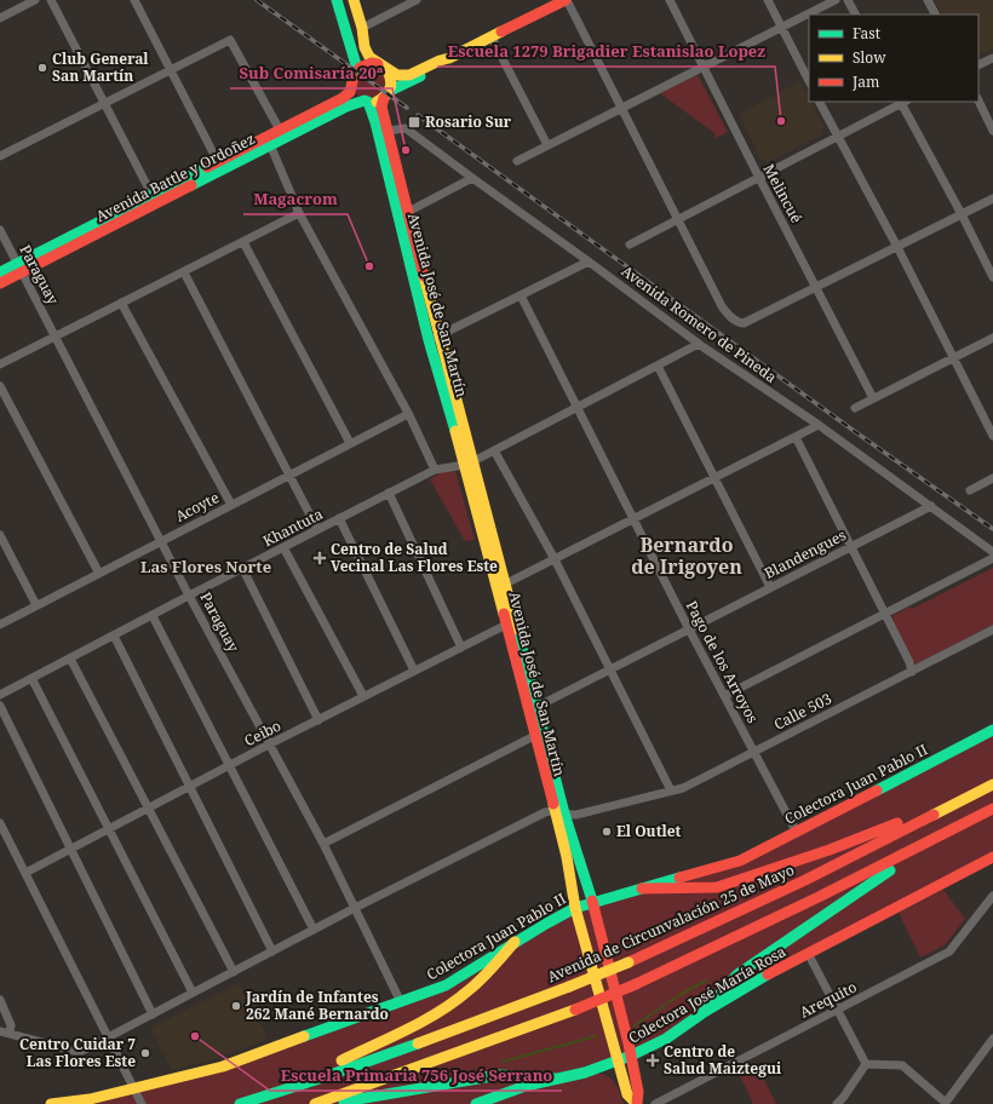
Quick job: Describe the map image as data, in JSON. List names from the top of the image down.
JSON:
{
  "streets": {
    "main road": [
      "Avenida Battle y Ordoñez",
      "Avenida José de San Martín",
      "Colectora Juan Pablo II",
      "Avenida de Circunvalación 25 de Mayo",
      "Colectora José María Rosa"
    ],
    "street": [
      "Melincué",
      "Paraguay",
      "Avenida Romero de Pineda",
      "Acoyte",
      "Khantuta",
      "Blandengues",
      "Pago de los Arroyos",
      "Calle 503",
      "Ceibo",
      "Arequito"
    ]
  },
  "crossings": [
    ["Avenida Battle y Ordoñez", "Paraguay"],
    ["Avenida Battle y Ordoñez", "Avenida José de San Martín"],
    ["Paraguay", "Acoyte"],
    ["Paraguay", "Khantuta"],
    ["Paraguay", "Calle 503"],
    ["Paraguay", "Ceibo"],
    ["Paraguay", "Colectora Juan Pablo II"],
    ["Avenida José de San Martín", "Avenida Romero de Pineda"],
    ["Avenida José de San Martín", "Khantuta"],
    ["Avenida José de San Martín", "Blandengues"],
    ["Avenida José de San Martín", "Calle 503"],
    ["Avenida José de San Martín", "Ceibo"],
    ["Avenida José de San Martín", "Colectora Juan Pablo II"],
    ["Avenida José de San Martín", "Colectora José María Rosa"],
    ["Avenida Romero de Pineda", "Khantuta"],
    ["Avenida Romero de Pineda", "Blandengues"],
    ["Khantuta", "Pago de los Arroyos"],
    ["Blandengues", "Pago de los Arroyos"],
    ["Pago de los Arroyos", "Calle 503"],
    ["Pago de los Arroyos", "Colectora Juan Pablo II"]
  ],
  "districts": ["Bernardo de Irigoyen", "Las Flores Norte"],
  "places": {
    "other": [
      "Club General San Martín",
      "Escuela 1279 Brigadier Estanislao Lopez",
      "Sub Comisaría 20ª",
      "Magacrom",
      "El Outlet",
      "Jardín de Infantes 262 Mané Bernardo",
      "Escuela Primaria 756 José Serrano",
      "Centro Cuidar 7 Las Flores Este"
    ],
    "transit": ["Rosario Sur"],
    "health": ["Centro de Salud Vecinal Las Flores Este", "Centro de Salud Maiztegui"]
  },
  "legend": ["Fast", "Slow", "Jam"]
}
